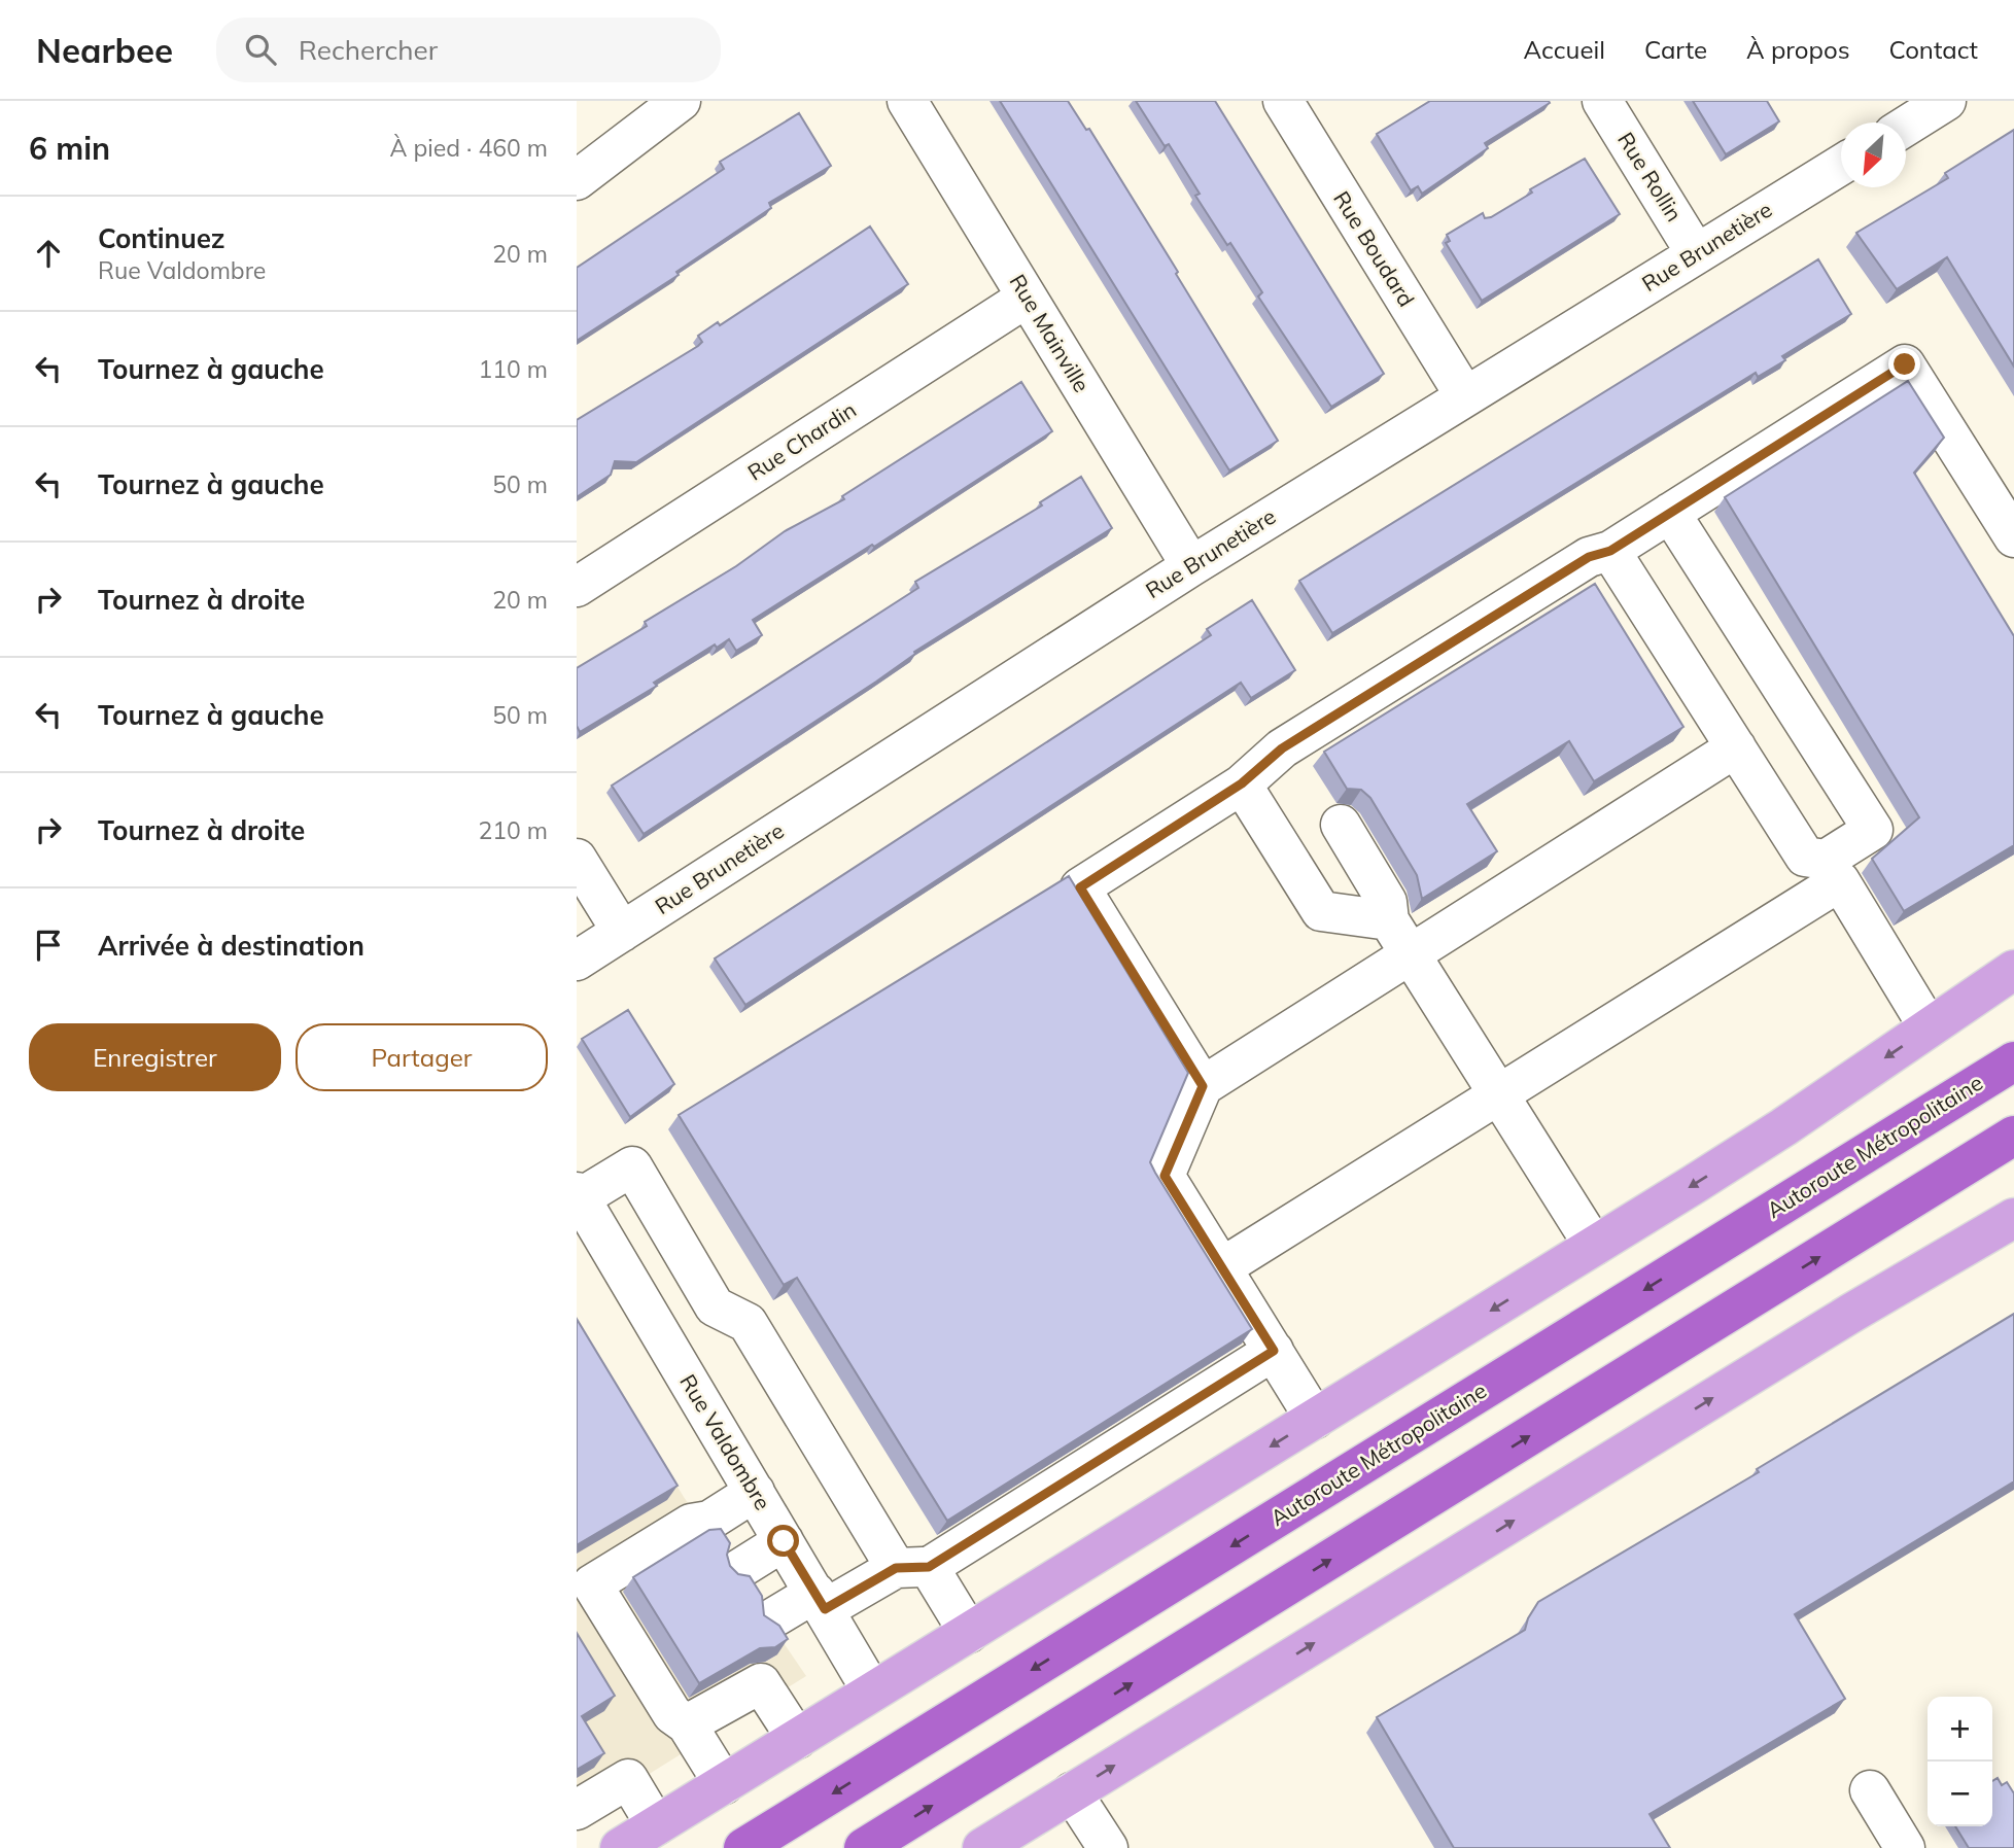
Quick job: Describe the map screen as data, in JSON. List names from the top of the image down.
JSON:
{
  "streets": {
    "highway": ["Autoroute Métropolitaine"],
    "street": [
      "Rue Rollin",
      "Rue Brunetière",
      "Rue Boudard",
      "Rue Mainville",
      "Rue Chardin",
      "Rue Valdombre"
    ]
  },
  "crossings": [
    ["Rue Rollin", "Rue Brunetière"],
    ["Rue Brunetière", "Rue Boudard"],
    ["Rue Brunetière", "Rue Mainville"],
    ["Rue Mainville", "Rue Chardin"]
  ],
  "north": "bottom left",
  "page": {
    "header": "Nearbee",
    "search": "Rechercher",
    "nav": [
      "Accueil",
      "Carte",
      "À propos",
      "Contact"
    ],
    "heading": ["6 min", "À pied · 460 m"],
    "list": [
      ["Continuez", "Rue Valdombre", "20 m"],
      ["Tournez à gauche", "110 m"],
      ["Tournez à gauche", "50 m"],
      ["Tournez à droite", "20 m"],
      ["Tournez à gauche", "50 m"],
      ["Tournez à droite", "210 m"],
      "Arrivée à destination"
    ],
    "buttons": ["Enregistrer", "Partager"],
    "map_buttons": ["+", "−"]
  }
}
